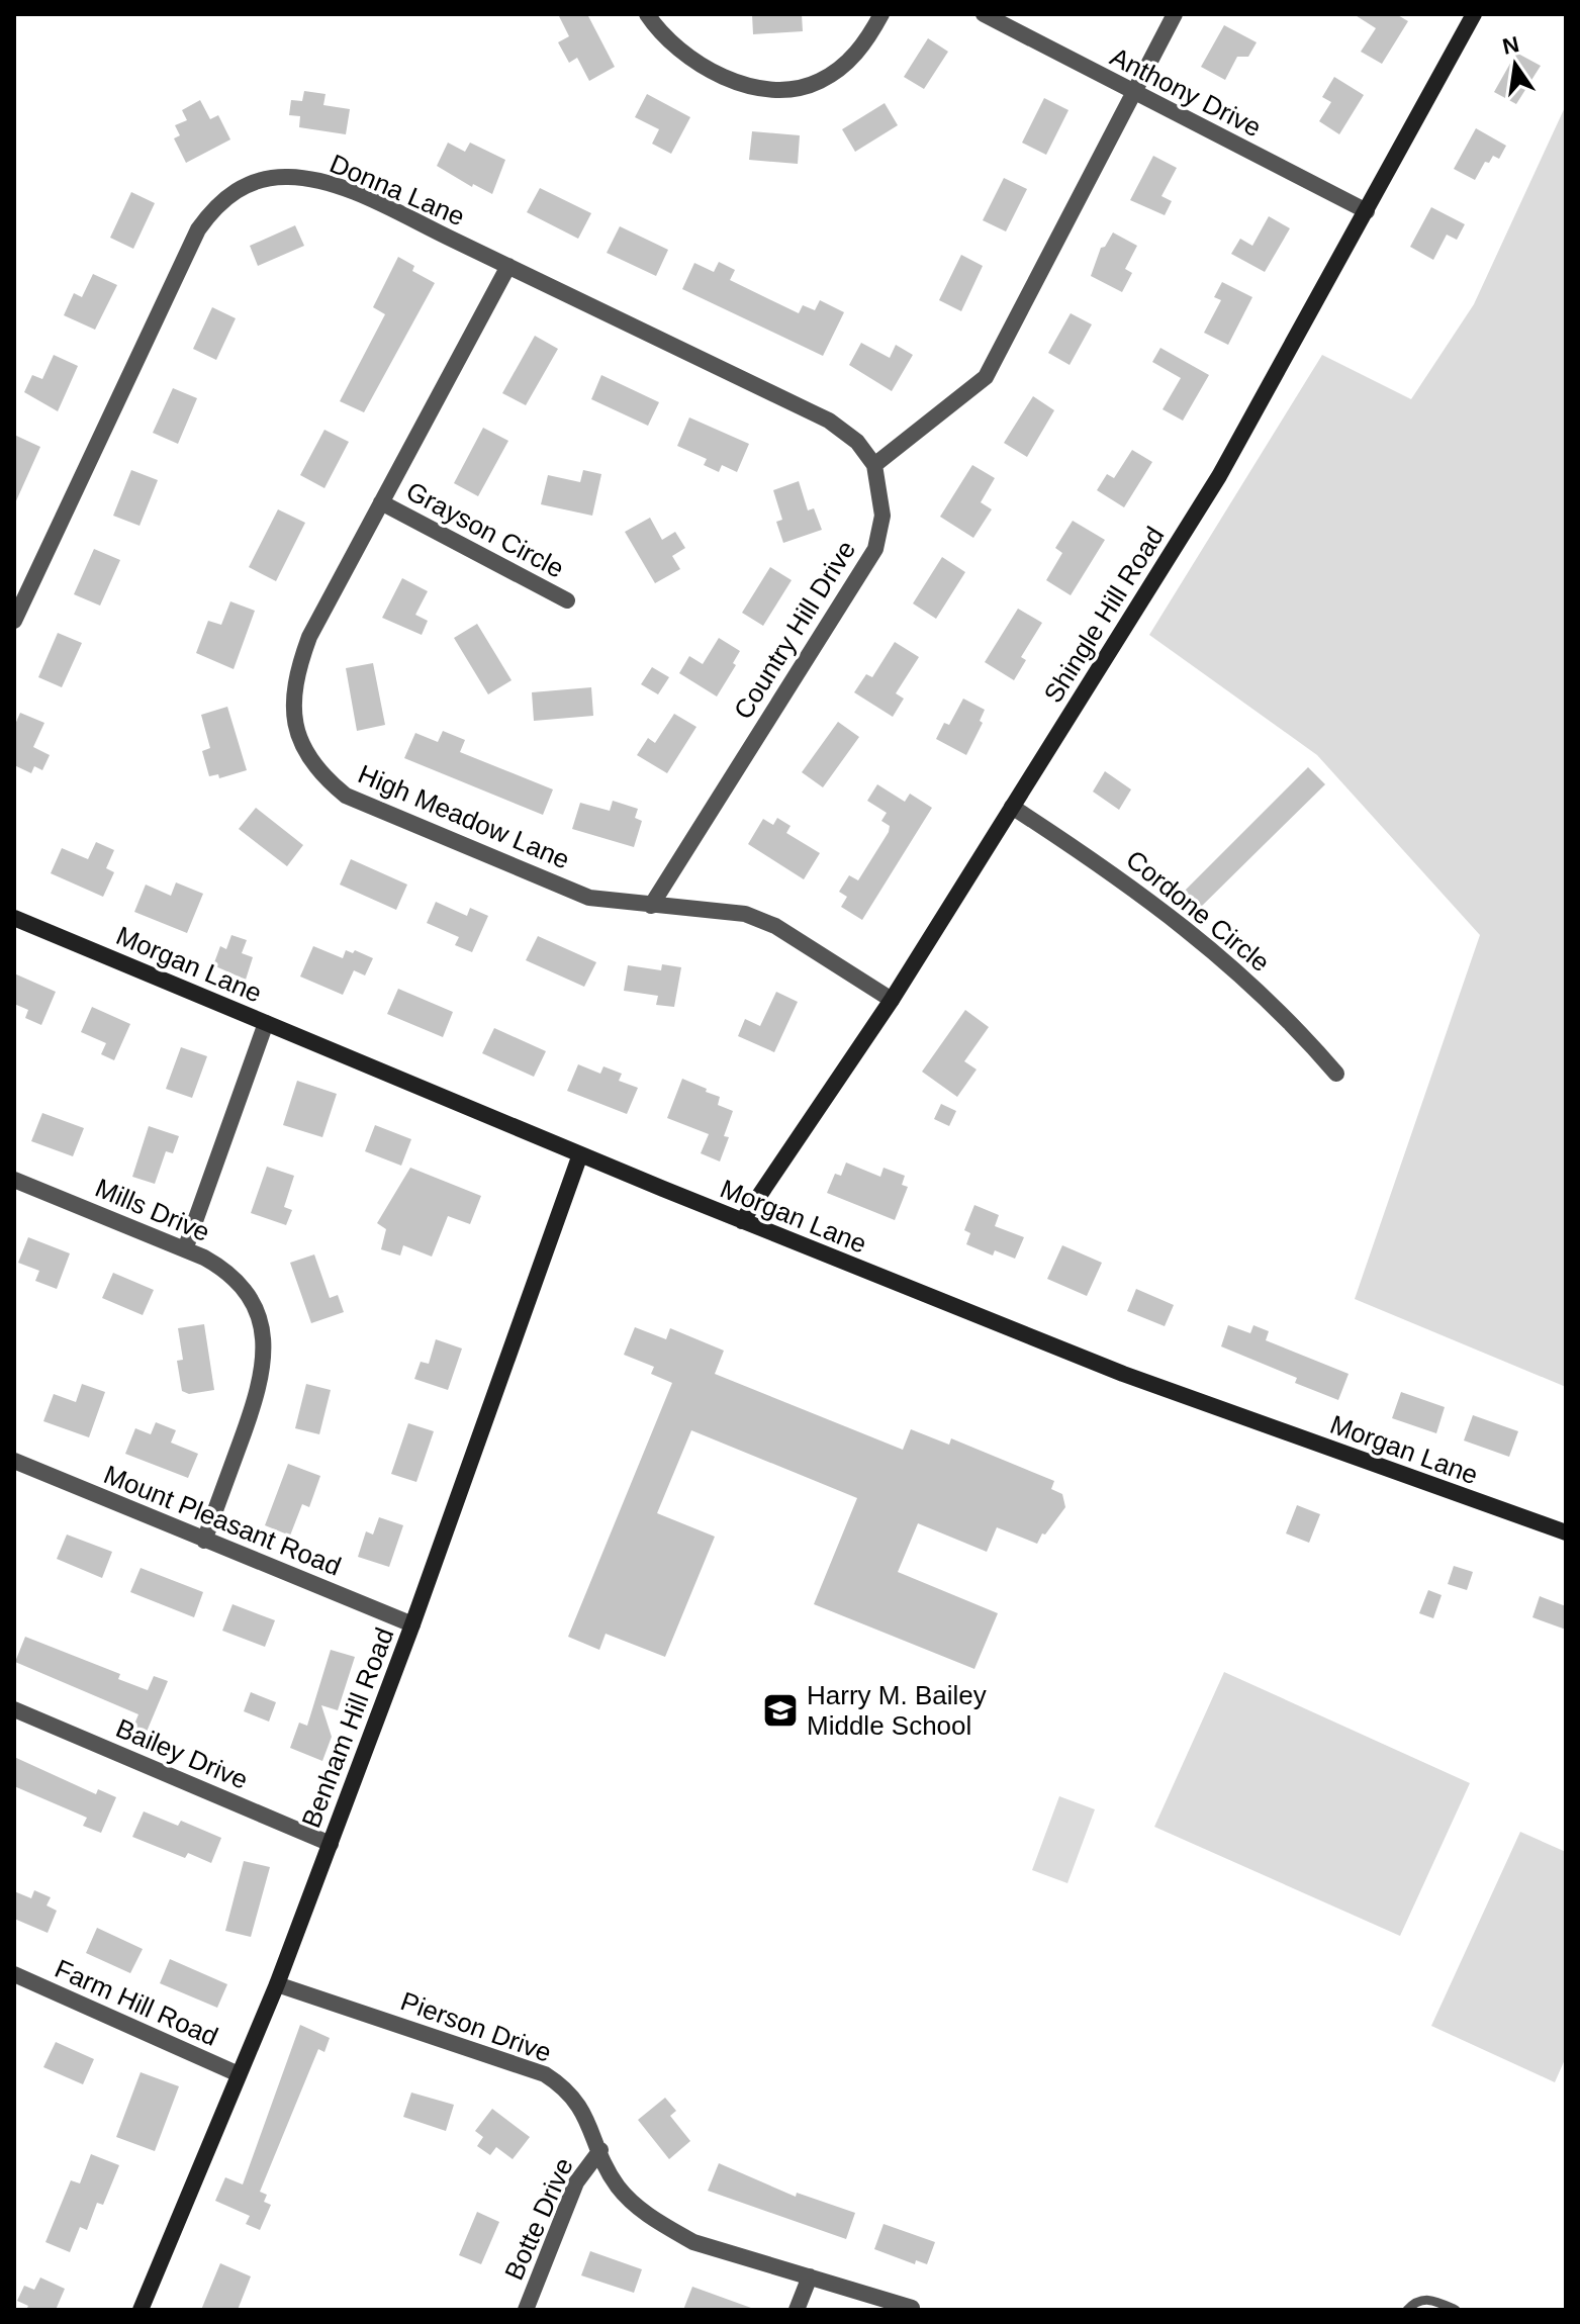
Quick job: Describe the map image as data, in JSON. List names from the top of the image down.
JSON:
{
  "streets": {
    "street": [
      "Anthony Drive",
      "Donna Lane",
      "Grayson Circle",
      "Shingle Hill Road",
      "Country Hill Drive",
      "High Meadow Lane",
      "Cordone Circle",
      "Morgan Lane",
      "Mills Drive",
      "Mount Pleasant Road",
      "Benham Hill Road",
      "Bailey Drive",
      "Farm Hill Road",
      "Pierson Drive",
      "Botte Drive"
    ]
  },
  "crossings": [
    ["Anthony Drive", "Shingle Hill Road"],
    ["Donna Lane", "Country Hill Drive"],
    ["Donna Lane", "High Meadow Lane"],
    ["Grayson Circle", "High Meadow Lane"],
    ["Shingle Hill Road", "High Meadow Lane"],
    ["Shingle Hill Road", "Cordone Circle"],
    ["Shingle Hill Road", "Morgan Lane"],
    ["Country Hill Drive", "High Meadow Lane"],
    ["Morgan Lane", "Benham Hill Road"],
    ["Mills Drive", "Mount Pleasant Road"],
    ["Mount Pleasant Road", "Benham Hill Road"],
    ["Benham Hill Road", "Bailey Drive"],
    ["Benham Hill Road", "Farm Hill Road"],
    ["Benham Hill Road", "Pierson Drive"],
    ["Pierson Drive", "Botte Drive"]
  ],
  "places": {
    "school or university": ["Harry M. Bailey Middle School"]
  },
  "north": "top"
}
